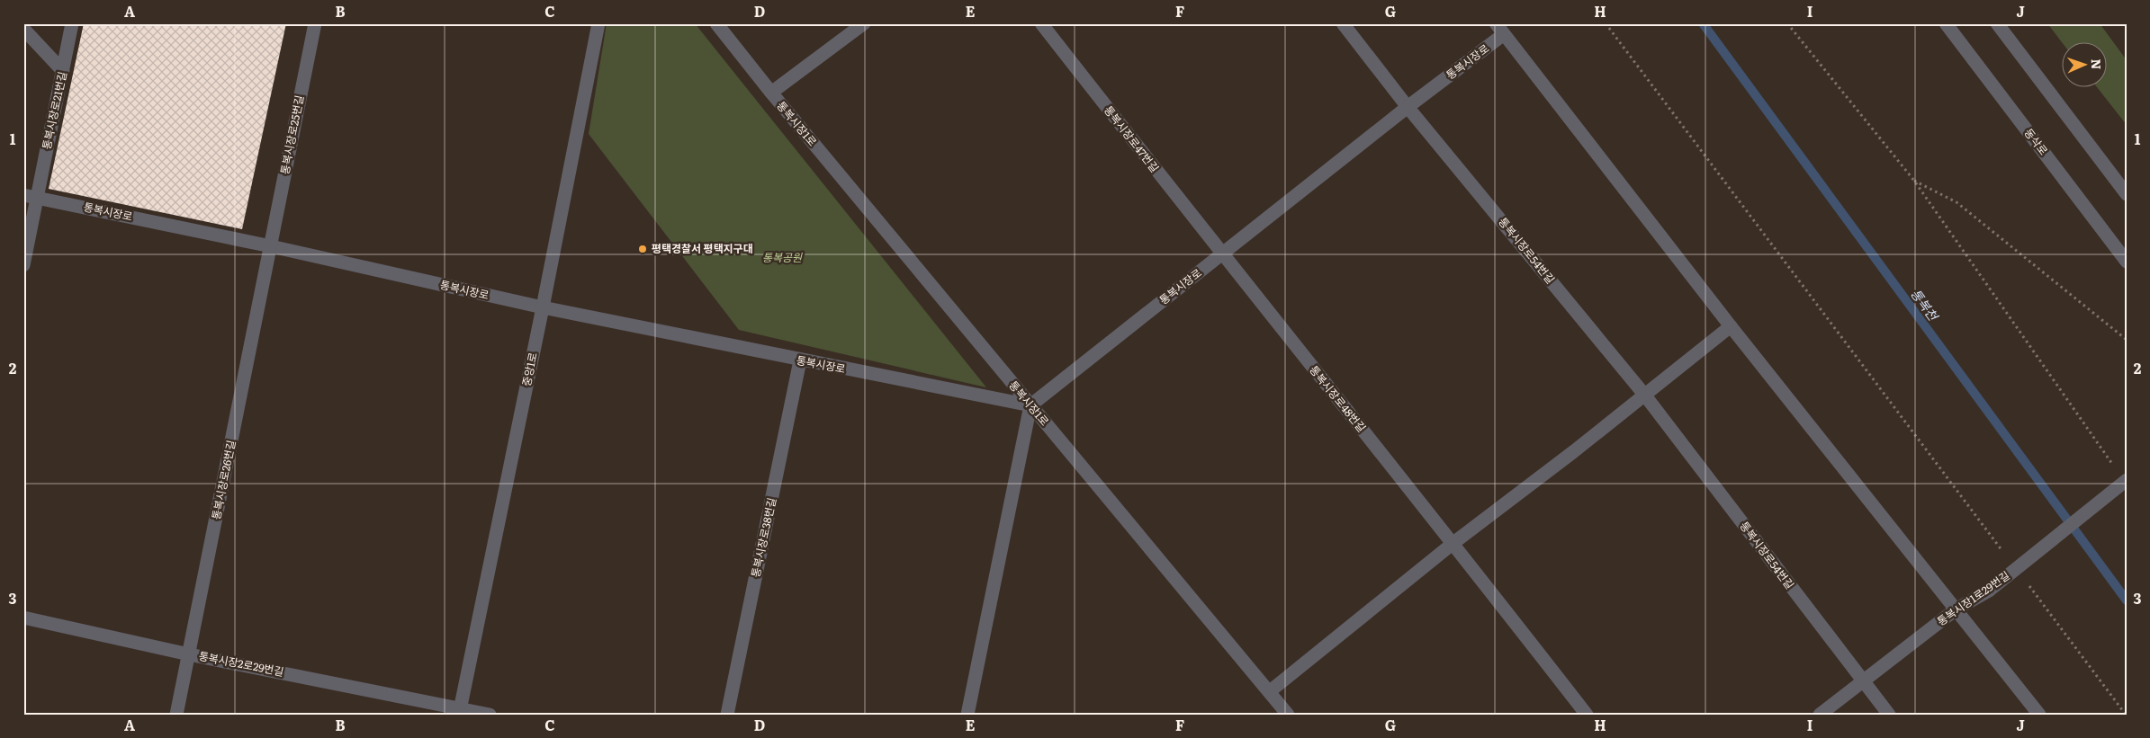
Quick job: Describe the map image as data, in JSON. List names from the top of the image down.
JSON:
{
  "streets": {
    "street": [
      "통복시장로",
      "통복시장로21번길",
      "통복시장1로",
      "통복시장로25번길",
      "통복시장로47번길",
      "동삭로",
      "통복시장로54번길",
      "중앙1로",
      "통복시장로48번길",
      "통복시장로26번길",
      "통복시장로38번길",
      "통복시장1로29번길",
      "통복시장2로29번길"
    ]
  },
  "crossings": [
    ["통복시장로", "통복시장로21번길"],
    ["통복시장로", "통복시장1로"],
    ["통복시장로", "통복시장로25번길"],
    ["통복시장로", "통복시장로47번길"],
    ["통복시장로", "통복시장로54번길"],
    ["통복시장로", "중앙1로"],
    ["통복시장로", "통복시장로48번길"],
    ["통복시장로", "통복시장로26번길"],
    ["통복시장로", "통복시장로38번길"],
    ["통복시장로25번길", "통복시장로26번길"],
    ["통복시장로47번길", "통복시장로48번길"],
    ["통복시장로54번길", "통복시장1로29번길"],
    ["중앙1로", "통복시장2로29번길"],
    ["통복시장로26번길", "통복시장2로29번길"]
  ],
  "water": ["통복천"],
  "parks": ["통복공원"],
  "places": ["평택경찰서 평택지구대"],
  "north": "right",
  "grid": {
    "columns": [
      "A",
      "B",
      "C",
      "D",
      "E",
      "F",
      "G",
      "H",
      "I",
      "J"
    ],
    "rows": ["1", "2", "3"]
  }
}
